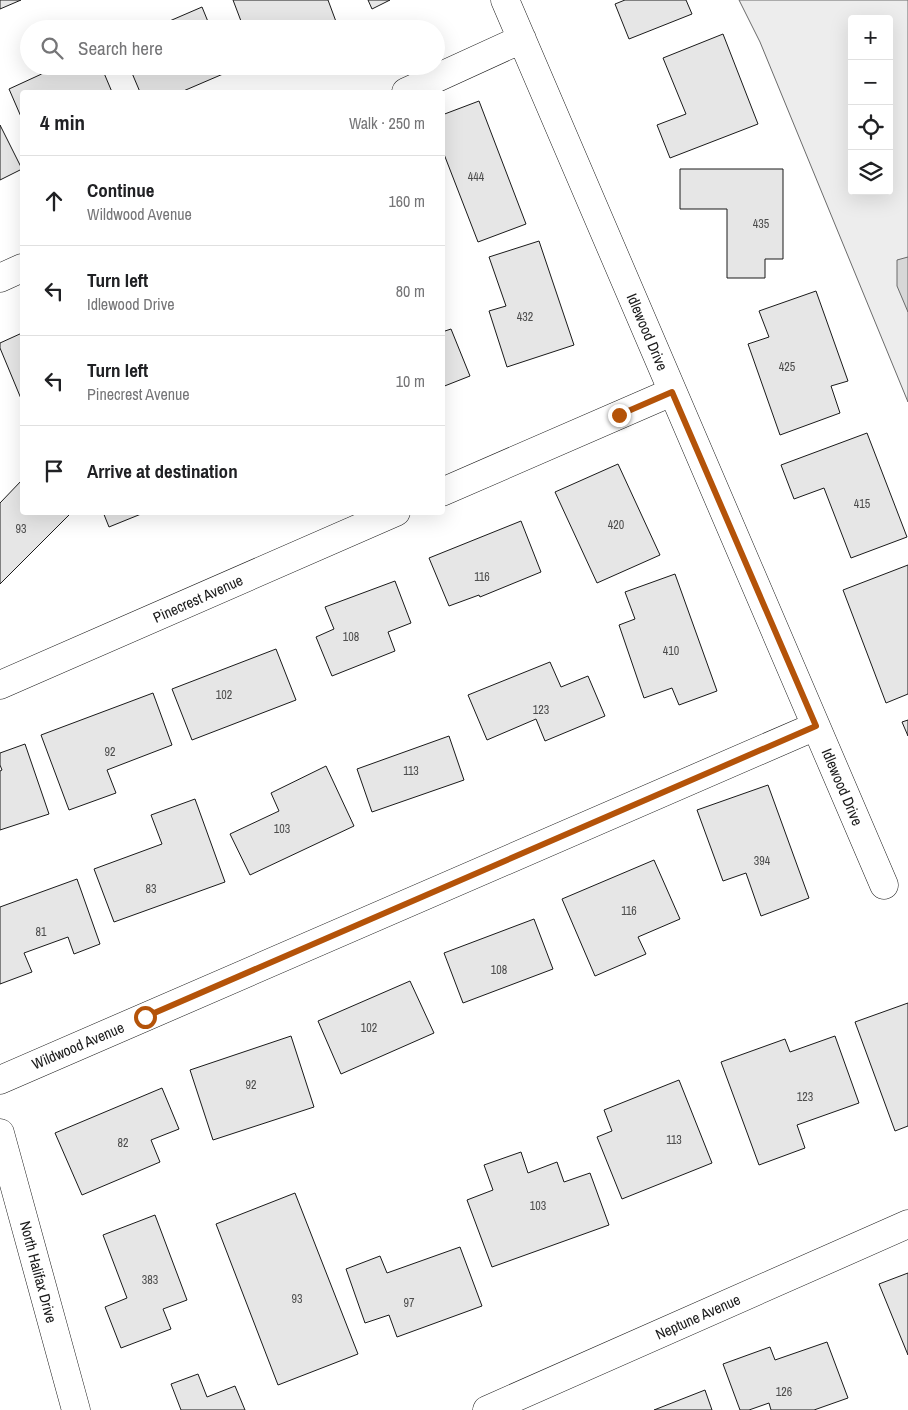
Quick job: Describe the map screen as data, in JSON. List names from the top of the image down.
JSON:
{
  "streets": {
    "street": [
      "Idlewood Drive",
      "Pinecrest Avenue",
      "Wildwood Avenue",
      "North Halifax Drive",
      "Neptune Avenue"
    ]
  },
  "crossings": [
    ["Idlewood Drive", "Wildwood Avenue"]
  ],
  "house_numbers": [
    "444",
    "435",
    "432",
    "425",
    "415",
    "420",
    "93",
    "116",
    "108",
    "410",
    "102",
    "123",
    "92",
    "113",
    "103",
    "394",
    "83",
    "116",
    "81",
    "108",
    "102",
    "92",
    "123",
    "113",
    "82",
    "103",
    "383",
    "93",
    "97",
    "126"
  ],
  "page": {
    "map_buttons": ["+", "−"],
    "search": "Search here",
    "heading": ["4 min", "Walk · 250 m"],
    "list": [
      ["Continue", "Wildwood Avenue", "160 m"],
      ["Turn left", "Idlewood Drive", "80 m"],
      ["Turn left", "Pinecrest Avenue", "10 m"],
      "Arrive at destination"
    ]
  }
}
